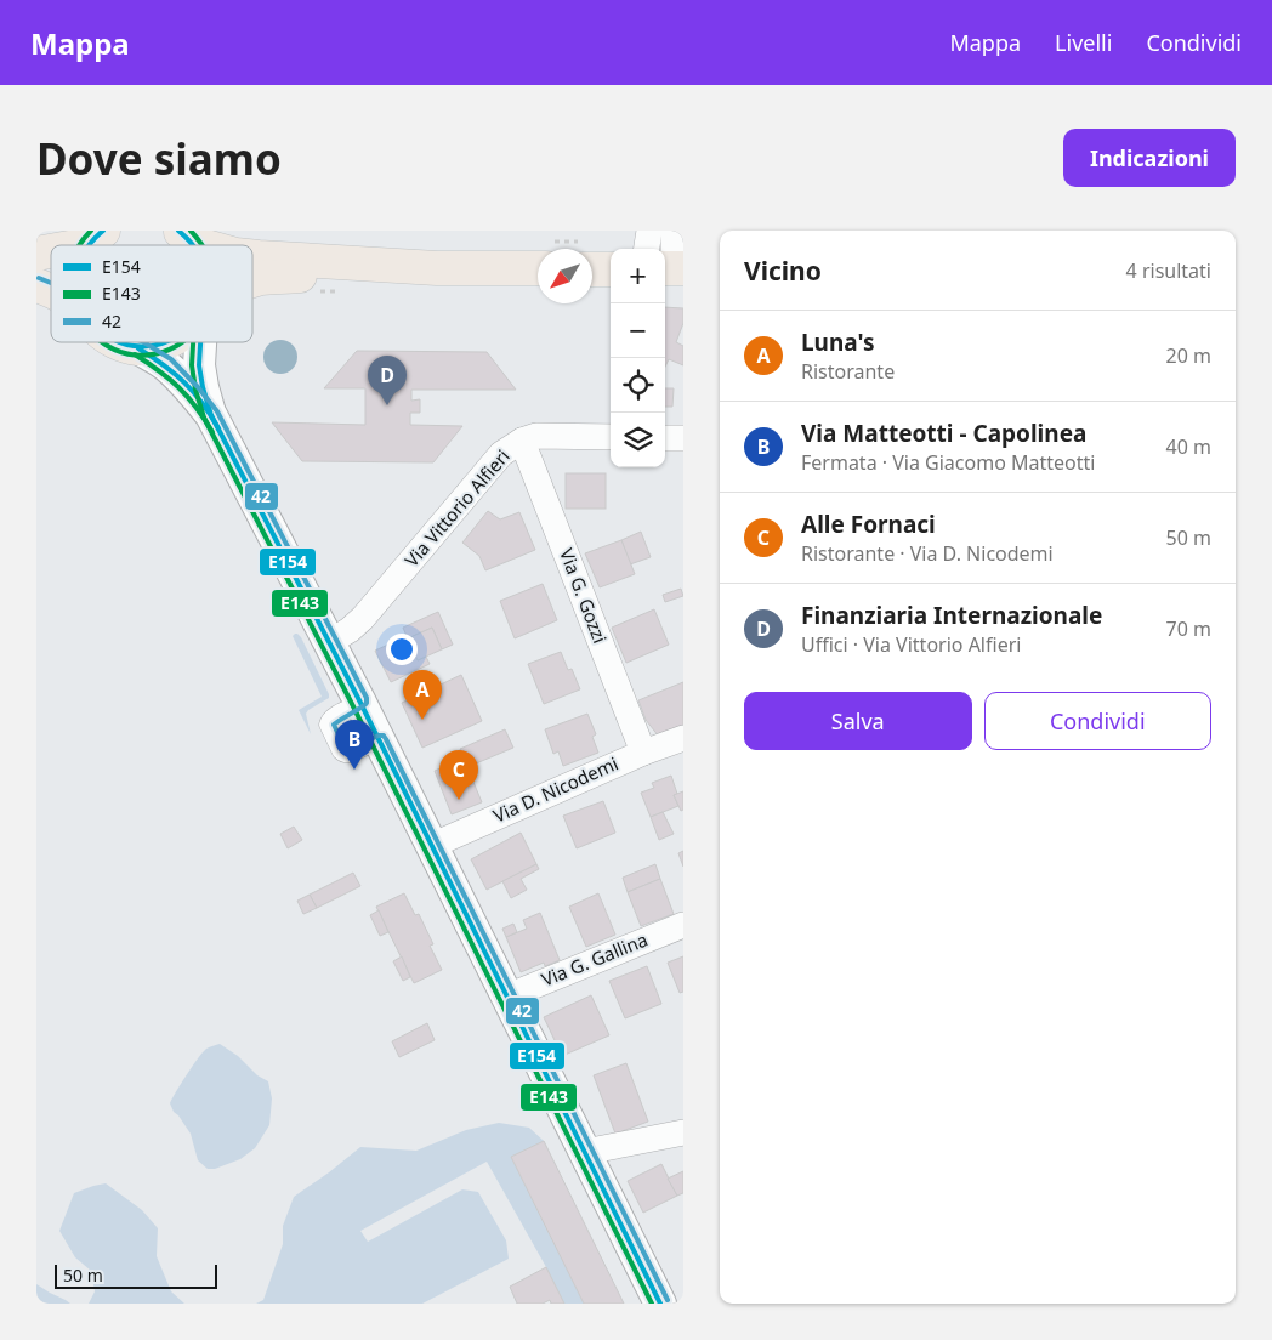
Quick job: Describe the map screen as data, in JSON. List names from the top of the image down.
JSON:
{
  "streets": {
    "street": [
      "Via Vittorio Alfieri",
      "Via G. Gozzi",
      "Via D. Nicodemi",
      "Via G. Gallina"
    ]
  },
  "crossings": [
    ["Via Vittorio Alfieri", "Via G. Gozzi"],
    ["Via G. Gozzi", "Via D. Nicodemi"]
  ],
  "lines": ["transit line E154", "transit line E143", "transit line 42"],
  "legend": ["E154", "E143", "42"],
  "scale_bar": "50 m",
  "north": "bottom left",
  "page": {
    "header": "Mappa",
    "nav": ["Mappa", "Livelli", "Condividi"],
    "buttons": [
      "Indicazioni",
      ["Salva", "Condividi"]
    ],
    "title": "Dove siamo",
    "heading": ["Vicino", "4 risultati"],
    "map_buttons": ["+", "−"],
    "list": [
      {
        "mark": "A",
        "name": "Luna's",
        "note": "Ristorante",
        "value": "20 m"
      },
      {
        "mark": "B",
        "name": "Via Matteotti - Capolinea",
        "note": "Fermata · Via Giacomo Matteotti",
        "value": "40 m"
      },
      {
        "mark": "C",
        "name": "Alle Fornaci",
        "note": "Ristorante · Via D. Nicodemi",
        "value": "50 m"
      },
      {
        "mark": "D",
        "name": "Finanziaria Internazionale",
        "note": "Uffici · Via Vittorio Alfieri",
        "value": "70 m"
      }
    ],
    "pins": [
      "D",
      "A",
      "B",
      "C"
    ],
    "scale": "50 m"
  }
}
